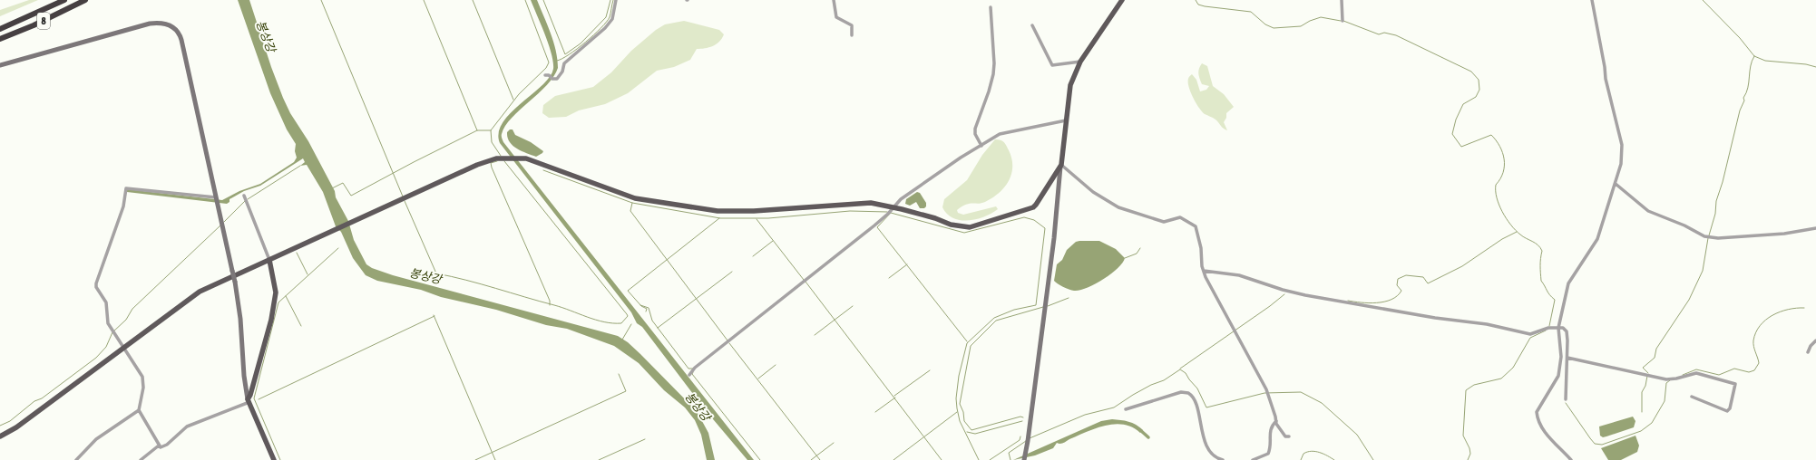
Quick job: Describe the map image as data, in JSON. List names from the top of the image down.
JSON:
{
  "streets": {
    "highway": ["8"]
  },
  "water": ["봉상강"]
}
